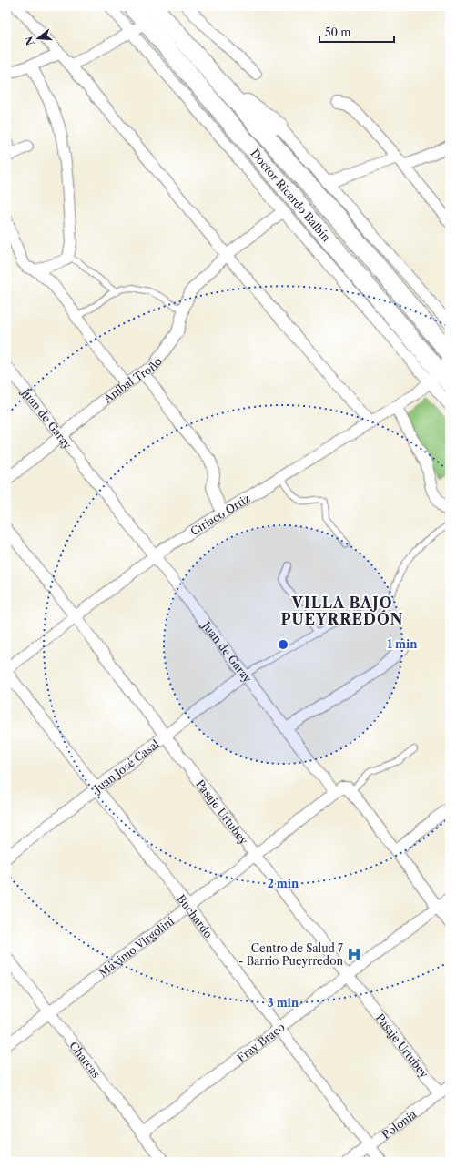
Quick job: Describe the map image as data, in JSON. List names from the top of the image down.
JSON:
{
  "streets": {
    "main road": ["Doctor Ricardo Balbín"],
    "street": [
      "Anibal Troilo",
      "Juan de Garay",
      "Ciriaco Ortiz",
      "Juan José Casal",
      "Pasaje Urtubey",
      "Buchardo",
      "Máximo Virgolini",
      "Fray Braco",
      "Charcas",
      "Polonia"
    ]
  },
  "crossings": [
    ["Doctor Ricardo Balbín", "Ciriaco Ortiz"],
    ["Anibal Troilo", "Juan de Garay"],
    ["Juan de Garay", "Ciriaco Ortiz"],
    ["Juan de Garay", "Juan José Casal"],
    ["Juan de Garay", "Máximo Virgolini"],
    ["Ciriaco Ortiz", "Pasaje Urtubey"],
    ["Ciriaco Ortiz", "Buchardo"],
    ["Juan José Casal", "Pasaje Urtubey"],
    ["Juan José Casal", "Buchardo"],
    ["Pasaje Urtubey", "Máximo Virgolini"],
    ["Pasaje Urtubey", "Fray Braco"],
    ["Pasaje Urtubey", "Polonia"],
    ["Buchardo", "Máximo Virgolini"],
    ["Buchardo", "Fray Braco"],
    ["Buchardo", "Polonia"],
    ["Máximo Virgolini", "Charcas"],
    ["Fray Braco", "Charcas"]
  ],
  "districts": ["VILLA BAJO PUEYRREDÓN"],
  "places": {
    "hospital": ["Centro de Salud 7 - Barrio Pueyrredon"]
  },
  "scale_bar": "50 m",
  "north": "left",
  "rings": ["1 min", "2 min", "3 min"]
}
